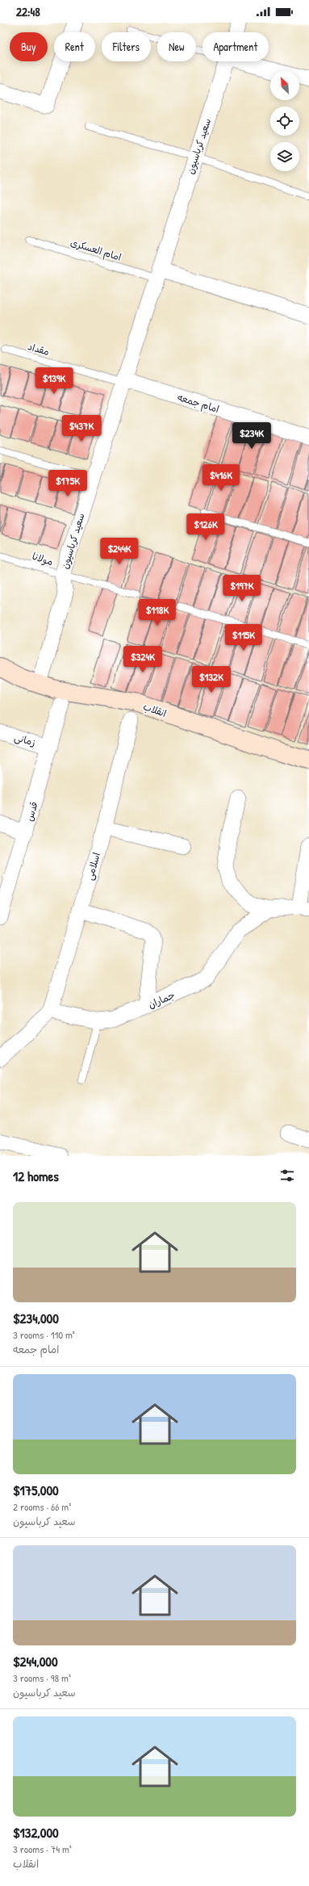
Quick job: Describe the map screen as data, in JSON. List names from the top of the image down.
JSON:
{
  "streets": {
    "street": [
      "سعید کرباسیون",
      "امام جمعه",
      "انقلاب",
      "زمانی",
      "قدس",
      "اسلامی",
      "جماران"
    ],
    "lane": ["امام العسکری", "مقداد", "مولانا"]
  },
  "crossings": [
    ["سعید کرباسیون", "امام العسکری"],
    ["سعید کرباسیون", "مقداد"],
    ["سعید کرباسیون", "امام جمعه"],
    ["سعید کرباسیون", "مولانا"],
    ["سعید کرباسیون", "انقلاب"],
    ["مقداد", "امام جمعه"],
    ["زمانی", "قدس"],
    ["اسلامی", "جماران"]
  ],
  "north": "top left",
  "page": {
    "status": "22:48",
    "chip": [
      "Buy",
      "Rent",
      "Filters",
      "New",
      "Apartment"
    ],
    "price": [
      "$139K",
      "$437K",
      "$234K",
      "$416K",
      "$175K",
      "$126K",
      "$244K",
      "$197K",
      "$118K",
      "$115K",
      "$324K",
      "$132K"
    ],
    "heading": "12 homes",
    "list": [
      {
        "name": "$234,000",
        "note": "3 rooms · 110 m² · امام جمعه"
      },
      {
        "name": "$175,000",
        "note": "2 rooms · 66 m² · سعید کرباسیون"
      },
      {
        "name": "$244,000",
        "note": "3 rooms · 98 m² · سعید کرباسیون"
      },
      {
        "name": "$132,000",
        "note": "3 rooms · 74 m² · انقلاب"
      }
    ]
  }
}
